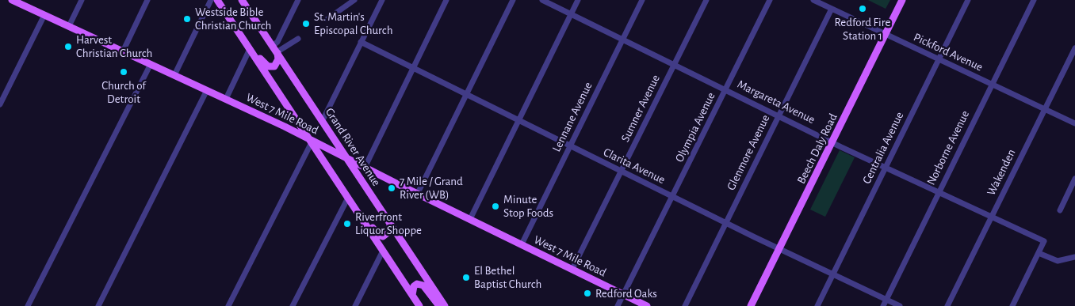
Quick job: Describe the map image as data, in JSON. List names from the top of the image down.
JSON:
{
  "streets": {
    "main road": ["West 7 Mile Road", "Grand River Avenue", "Beech Daly Road"],
    "street": [
      "Pickford Avenue",
      "Margareta Avenue",
      "Sumner Avenue",
      "Lennane Avenue",
      "Olympia Avenue",
      "Centralia Avenue",
      "Norborne Avenue",
      "Glenmore Avenue",
      "Clarita Avenue",
      "Wakenden"
    ]
  },
  "crossings": [
    ["Pickford Avenue", "Centralia Avenue"],
    ["Pickford Avenue", "Norborne Avenue"],
    ["Pickford Avenue", "Beech Daly Road"],
    ["Pickford Avenue", "Glenmore Avenue"],
    ["Pickford Avenue", "Wakenden"],
    ["Margareta Avenue", "Sumner Avenue"],
    ["Margareta Avenue", "Lennane Avenue"],
    ["Margareta Avenue", "Olympia Avenue"],
    ["Margareta Avenue", "Centralia Avenue"],
    ["Margareta Avenue", "Norborne Avenue"],
    ["Margareta Avenue", "Beech Daly Road"],
    ["Margareta Avenue", "Glenmore Avenue"],
    ["Margareta Avenue", "Wakenden"],
    ["Sumner Avenue", "West 7 Mile Road"],
    ["Sumner Avenue", "Clarita Avenue"],
    ["West 7 Mile Road", "Lennane Avenue"],
    ["West 7 Mile Road", "Olympia Avenue"],
    ["West 7 Mile Road", "Grand River Avenue"],
    ["Lennane Avenue", "Clarita Avenue"],
    ["Olympia Avenue", "Clarita Avenue"],
    ["Centralia Avenue", "Clarita Avenue"],
    ["Norborne Avenue", "Clarita Avenue"],
    ["Beech Daly Road", "Clarita Avenue"],
    ["Glenmore Avenue", "Clarita Avenue"]
  ],
  "places": [
    "Redford Fire Station 1",
    "Westside Bible Christian Church",
    "St. Martin's Episcopal Church",
    "Harvest Christian Church",
    "Church of Detroit",
    "7 Mile / Grand River (WB)",
    "Minute Stop Foods",
    "Riverfront Liquor Shoppe",
    "El Bethel Baptist Church",
    "Redford Oaks"
  ]
}
